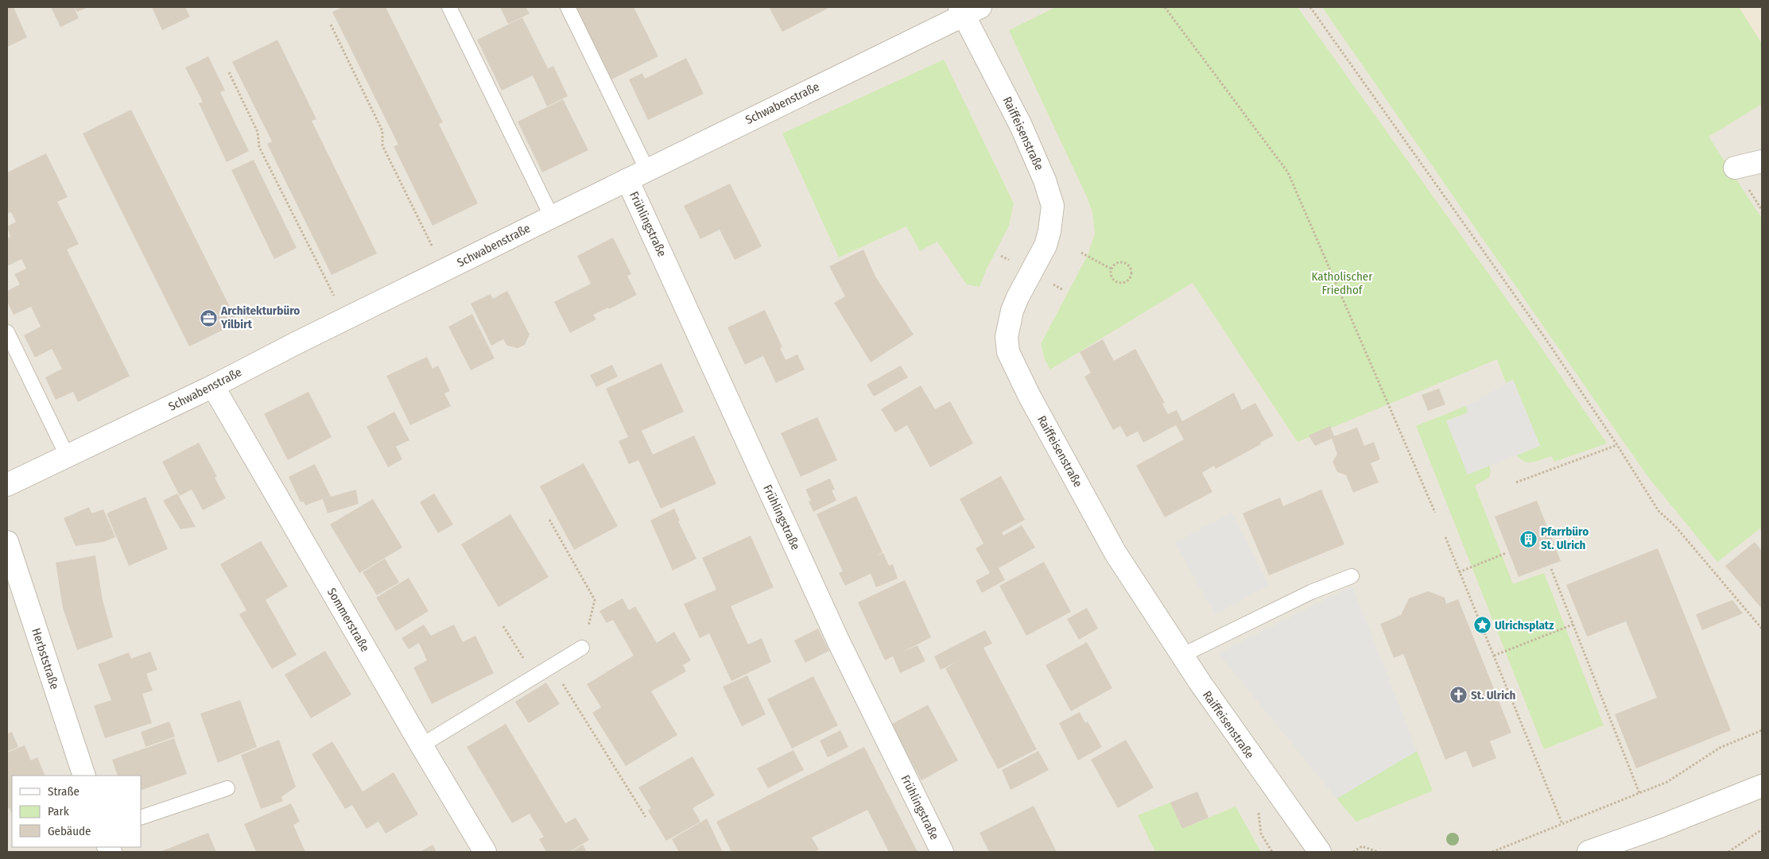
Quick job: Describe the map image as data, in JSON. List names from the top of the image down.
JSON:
{
  "streets": {
    "street": [
      "Schwabenstraße",
      "Raiffeisenstraße",
      "Frühlingstraße",
      "Sommerstraße",
      "Herbststraße"
    ]
  },
  "crossings": [
    ["Schwabenstraße", "Raiffeisenstraße"],
    ["Schwabenstraße", "Frühlingstraße"],
    ["Schwabenstraße", "Sommerstraße"]
  ],
  "parks": ["Katholischer Friedhof"],
  "places": {
    "office": ["Architekturbüro Yilbirt"],
    "building": ["Pfarrbüro St. Ulrich"],
    "place": ["Ulrichsplatz"],
    "church": ["St. Ulrich"]
  },
  "legend": ["Straße", "Park", "Gebäude"]
}
